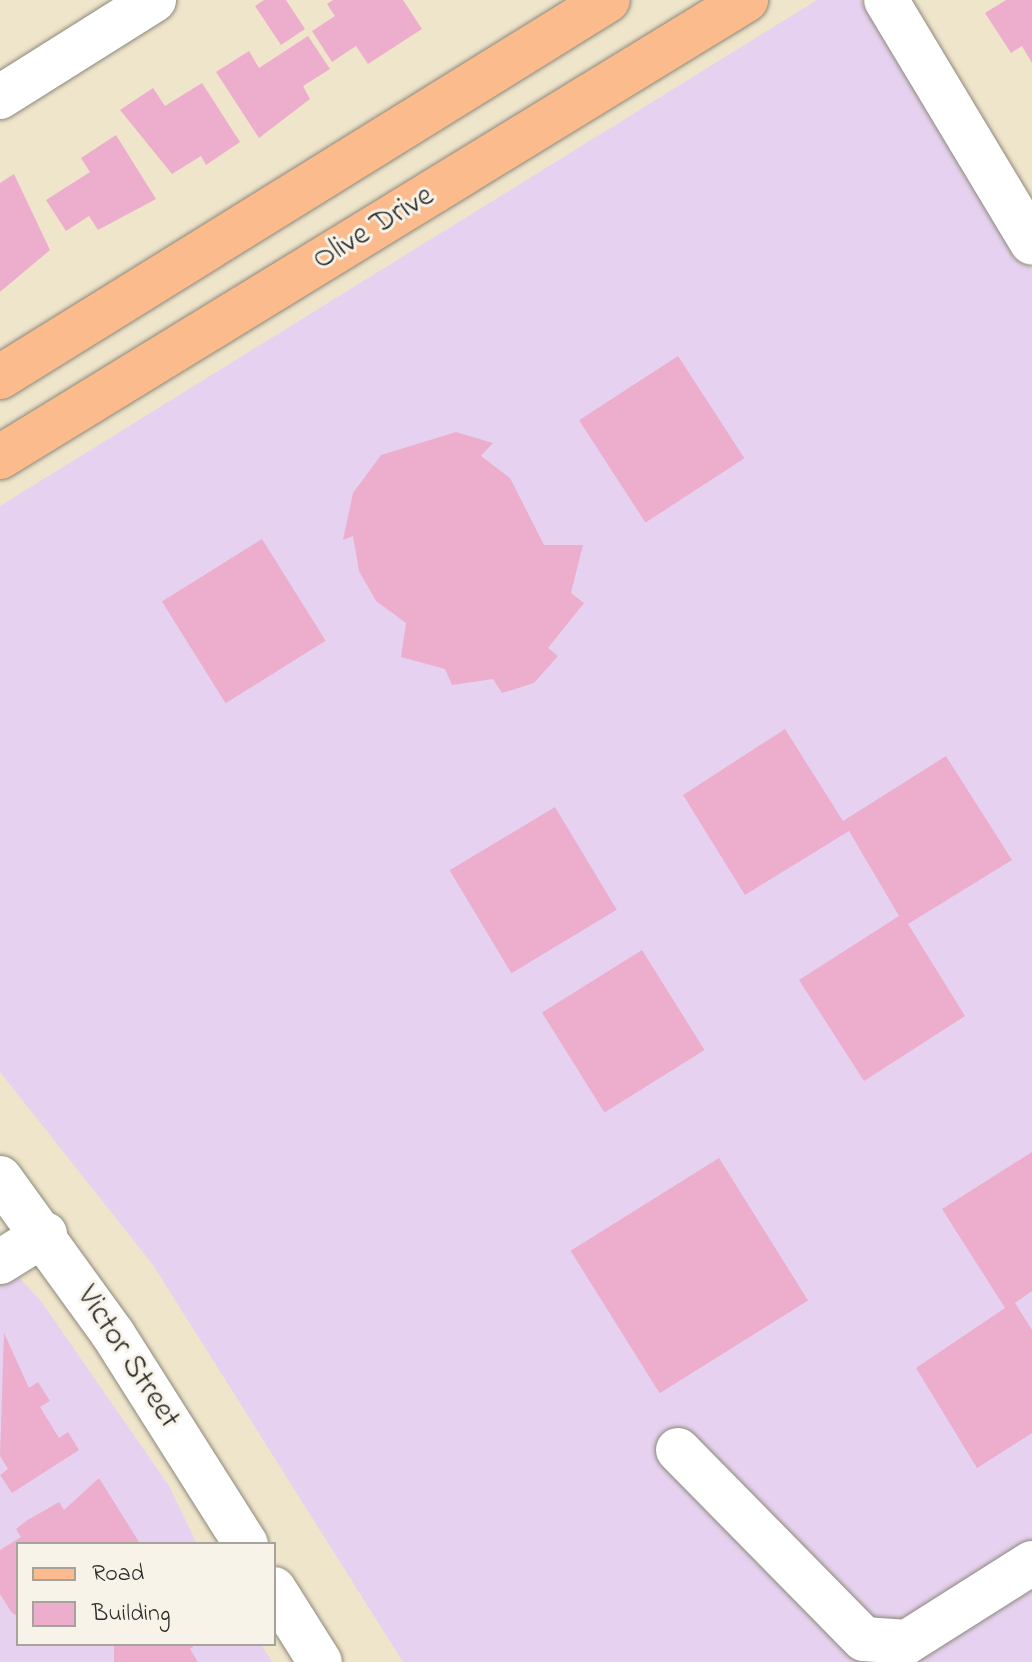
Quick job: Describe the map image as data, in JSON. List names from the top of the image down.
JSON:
{
  "streets": {
    "main road": ["Olive Drive"],
    "street": ["Victor Street"]
  },
  "legend": ["Road", "Building"]
}
